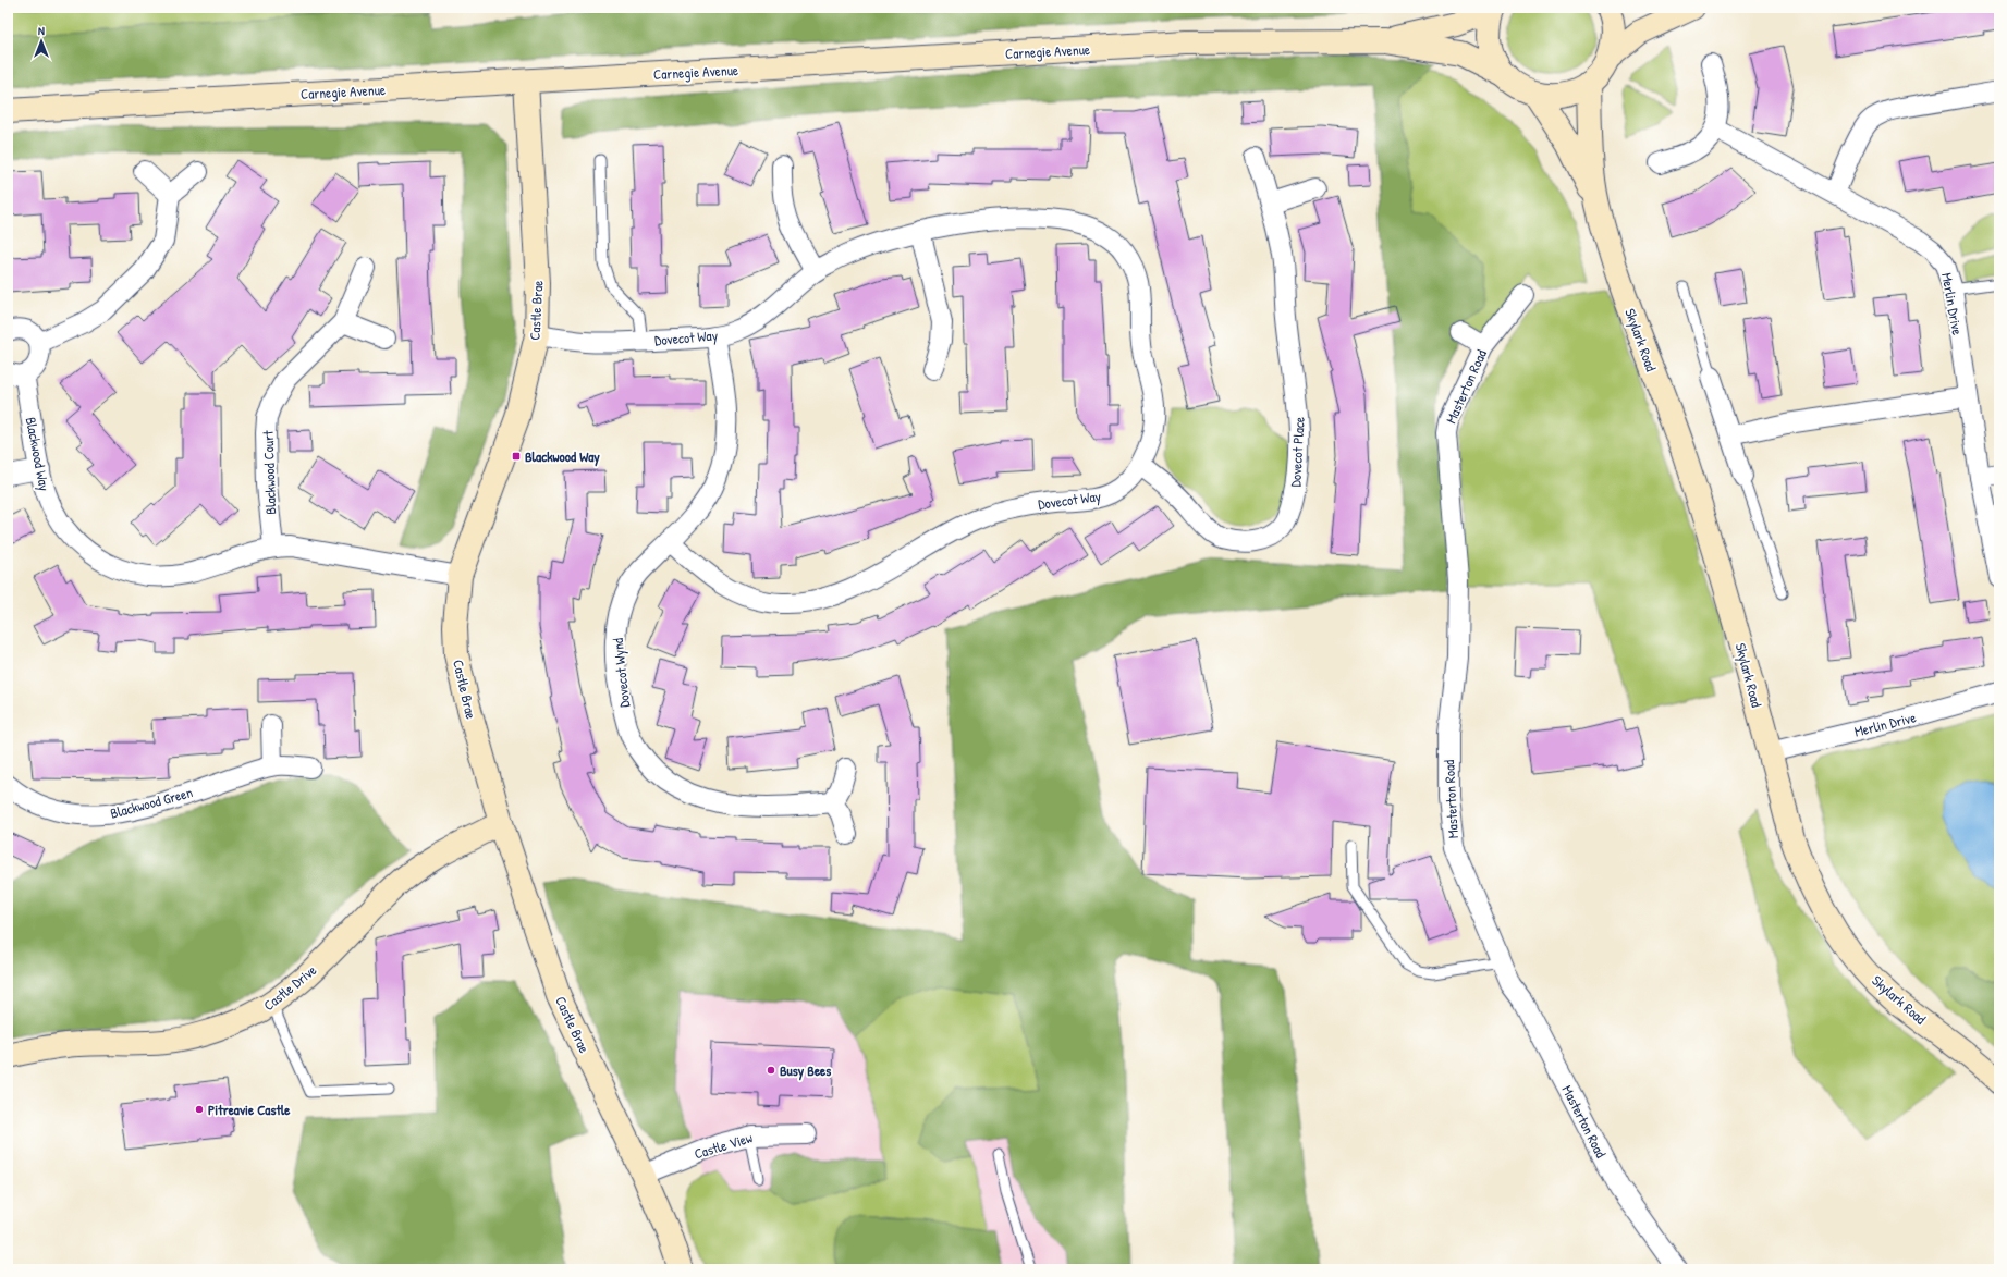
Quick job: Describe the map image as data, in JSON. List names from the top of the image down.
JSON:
{
  "streets": {
    "street": [
      "Carnegie Avenue",
      "Merlin Drive",
      "Castle Brae",
      "Dovecot Way",
      "Skylark Road",
      "Masterton Road",
      "Dovecot Place",
      "Blackwood Way",
      "Blackwood Court",
      "Dovecot Wynd",
      "Blackwood Green",
      "Castle Drive",
      "Castle View"
    ]
  },
  "crossings": [
    ["Carnegie Avenue", "Castle Brae"],
    ["Merlin Drive", "Skylark Road"],
    ["Castle Brae", "Dovecot Way"],
    ["Castle Brae", "Blackwood Way"],
    ["Castle Brae", "Castle Drive"],
    ["Castle Brae", "Castle View"],
    ["Dovecot Way", "Dovecot Place"],
    ["Dovecot Way", "Dovecot Wynd"],
    ["Blackwood Way", "Blackwood Court"]
  ],
  "places": {
    "transit": ["Blackwood Way"],
    "other": ["Busy Bees", "Pitreavie Castle"]
  },
  "north": "top"
}
